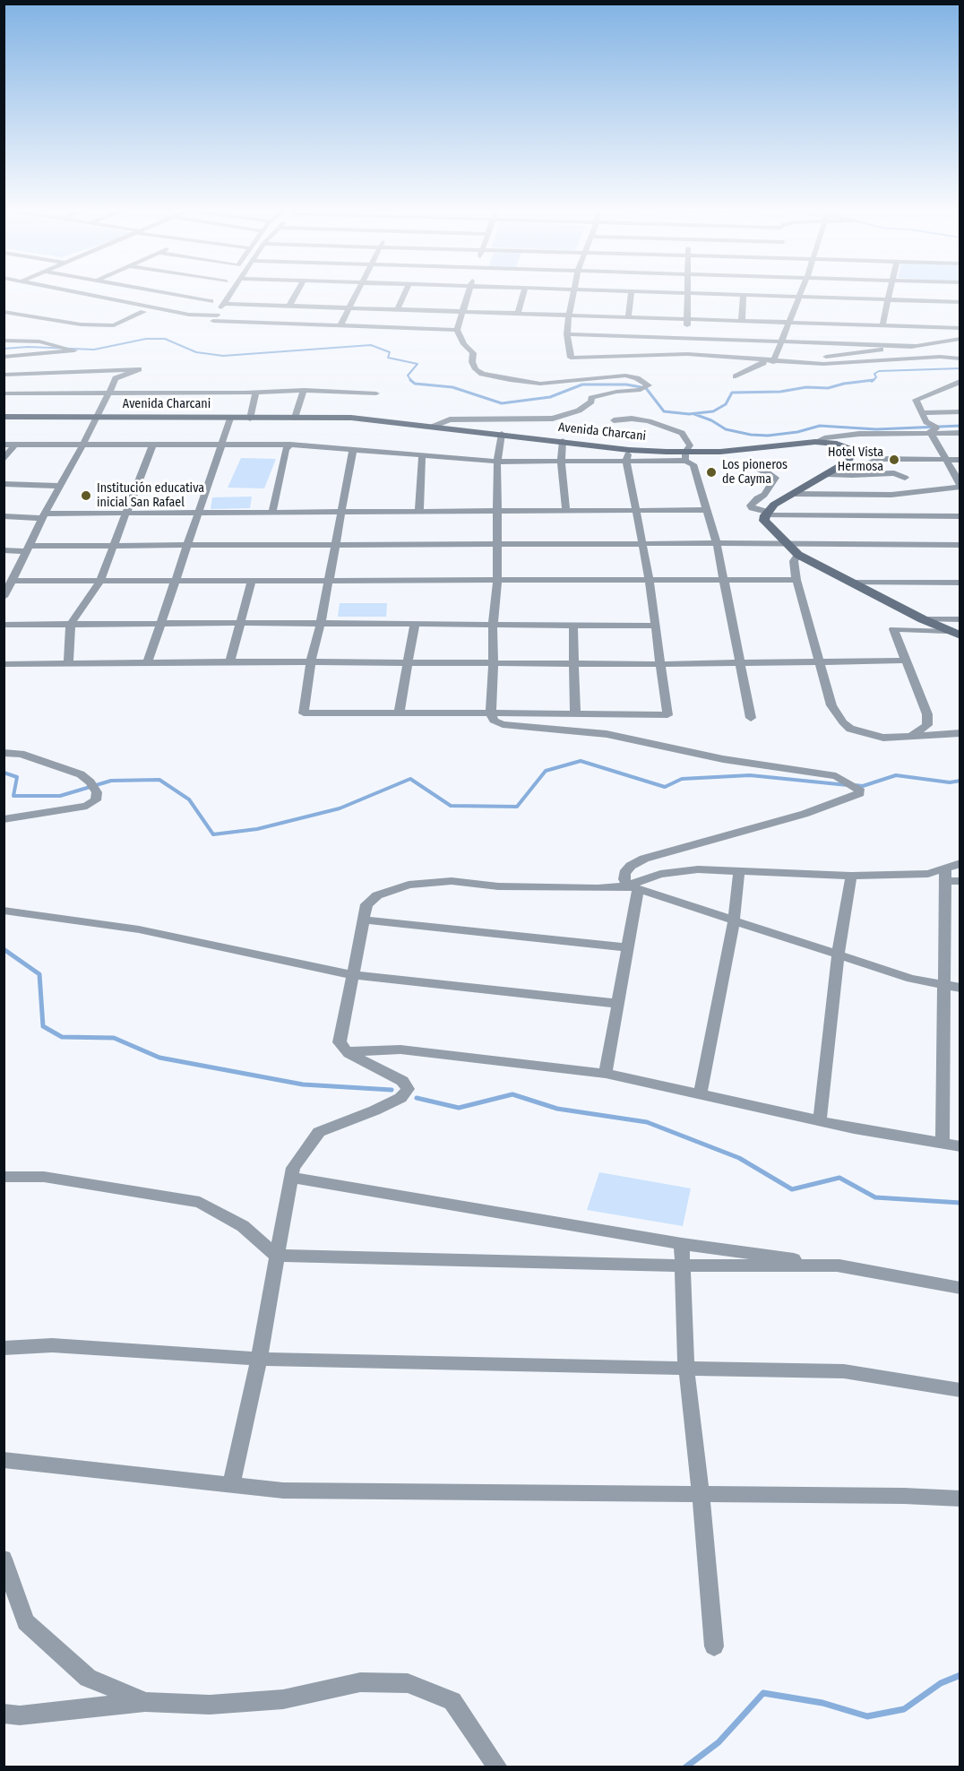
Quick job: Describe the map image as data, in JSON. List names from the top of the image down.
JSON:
{
  "streets": {
    "main road": ["Avenida Charcani"]
  },
  "places": ["Hotel Vista Hermosa", "Los pioneros de Cayma", "Institución educativa inicial San Rafael"]
}
